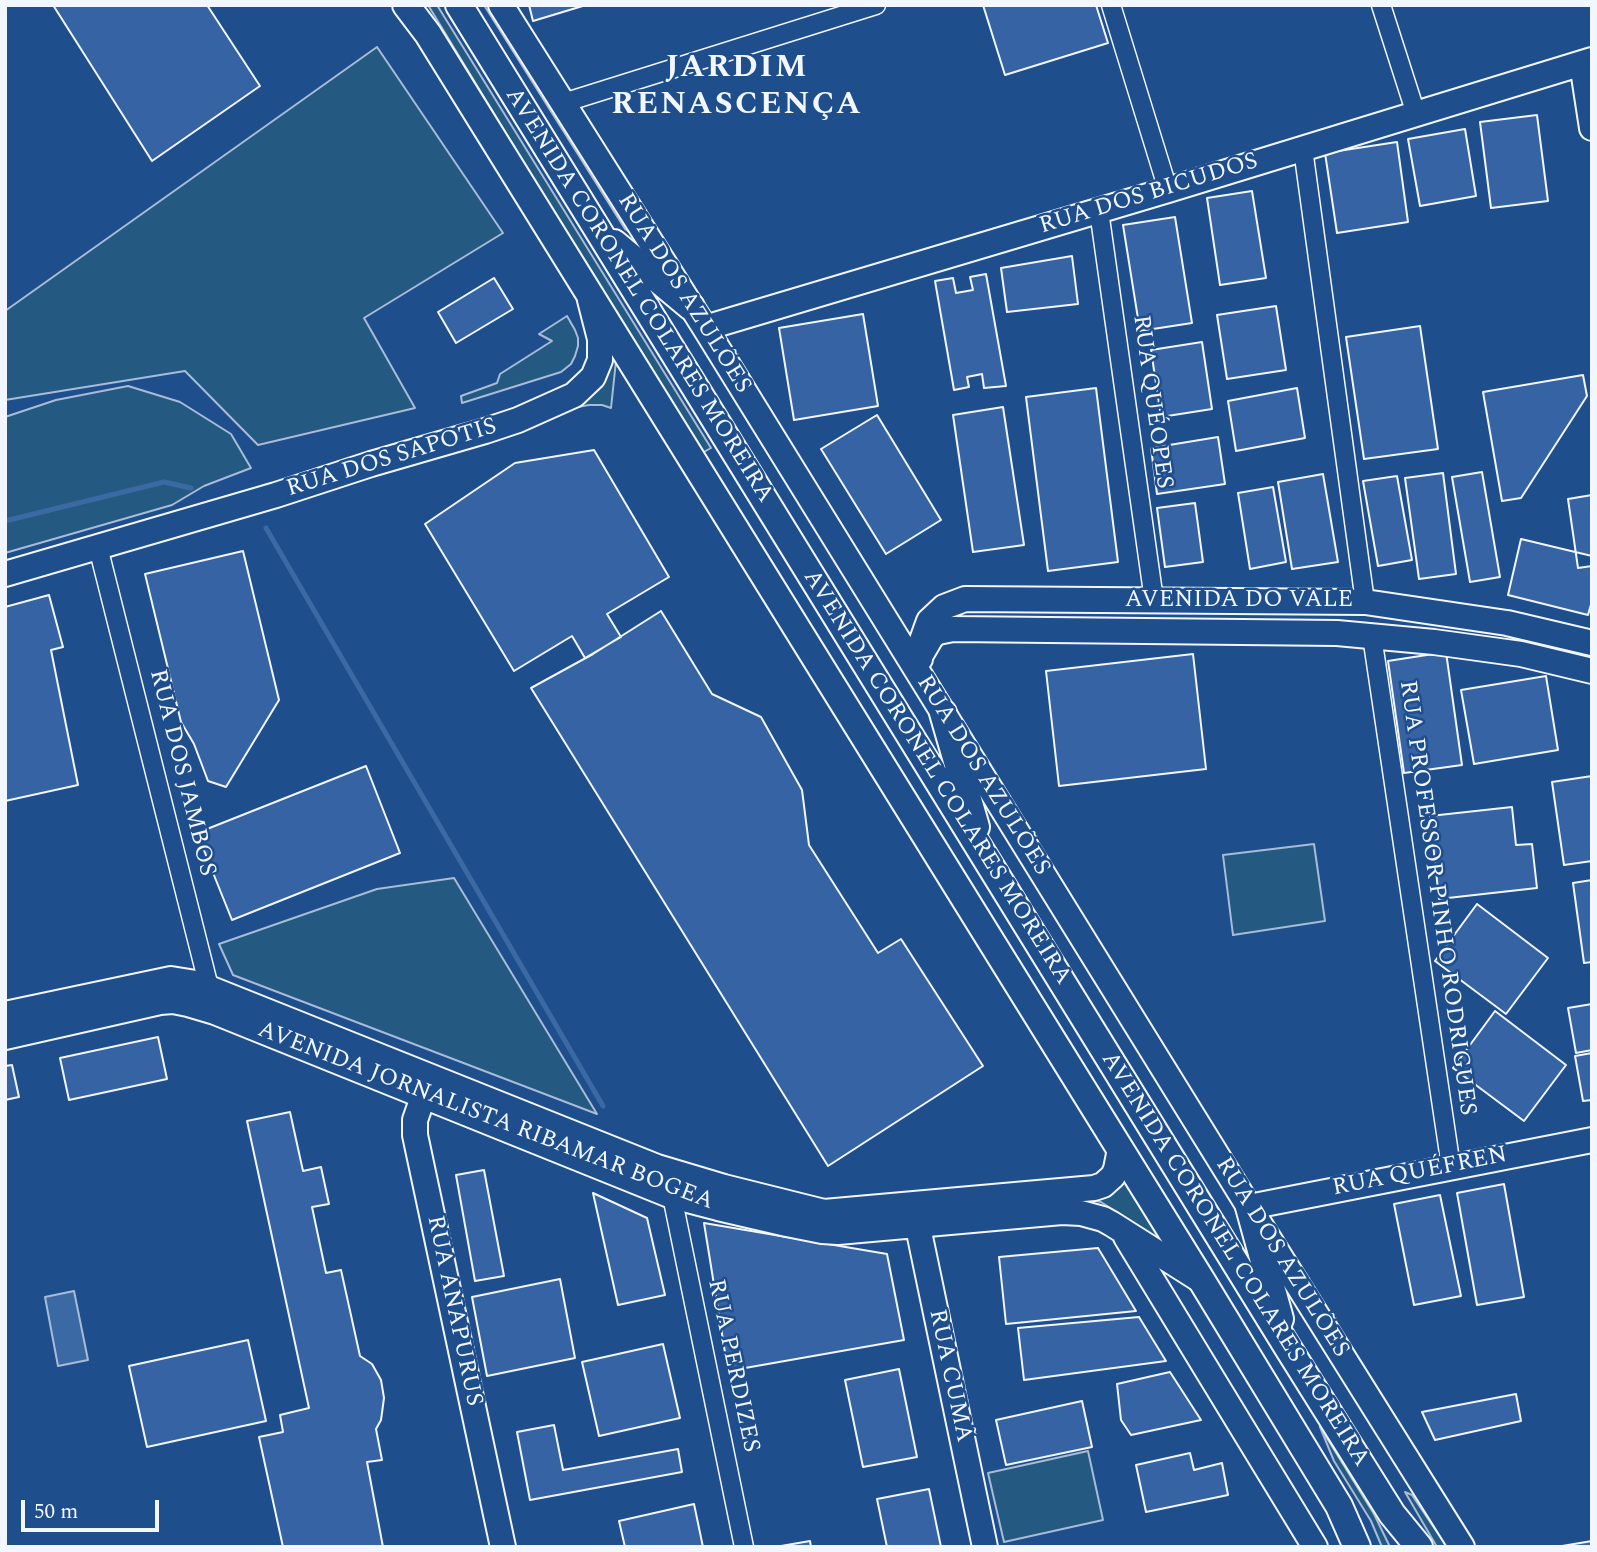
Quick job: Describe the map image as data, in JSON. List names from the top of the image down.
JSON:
{
  "streets": {
    "main road": [
      "RUA DOS BICUDOS",
      "RUA DOS AZULÕES",
      "AVENIDA CORONEL COLARES MOREIRA",
      "RUA DOS SAPOTIS",
      "AVENIDA DO VALE",
      "AVENIDA JORNALISTA RIBAMAR BOGEA",
      "RUA QUÉFREN",
      "RUA ANAPURUS",
      "RUA CUMÃ"
    ],
    "street": [
      "RUA QUÉOPES",
      "RUA DOS JAMBOS",
      "RUA PROFESSOR PINHO RODRIGUES",
      "RUA PERDIZES"
    ]
  },
  "crossings": [
    ["RUA DOS BICUDOS", "RUA DOS AZULÕES"],
    ["RUA DOS BICUDOS", "RUA QUÉOPES"],
    ["RUA DOS AZULÕES", "AVENIDA DO VALE"],
    ["RUA DOS AZULÕES", "RUA QUÉFREN"],
    ["AVENIDA CORONEL COLARES MOREIRA", "RUA DOS SAPOTIS"],
    ["AVENIDA CORONEL COLARES MOREIRA", "AVENIDA JORNALISTA RIBAMAR BOGEA"],
    ["RUA QUÉOPES", "AVENIDA DO VALE"],
    ["RUA DOS SAPOTIS", "RUA DOS JAMBOS"],
    ["AVENIDA DO VALE", "RUA PROFESSOR PINHO RODRIGUES"],
    ["RUA DOS JAMBOS", "AVENIDA JORNALISTA RIBAMAR BOGEA"],
    ["RUA PROFESSOR PINHO RODRIGUES", "RUA QUÉFREN"],
    ["AVENIDA JORNALISTA RIBAMAR BOGEA", "RUA ANAPURUS"],
    ["AVENIDA JORNALISTA RIBAMAR BOGEA", "RUA PERDIZES"],
    ["AVENIDA JORNALISTA RIBAMAR BOGEA", "RUA CUMÃ"]
  ],
  "districts": ["JARDIM RENASCENÇA"],
  "scale_bar": "50 m"
}
